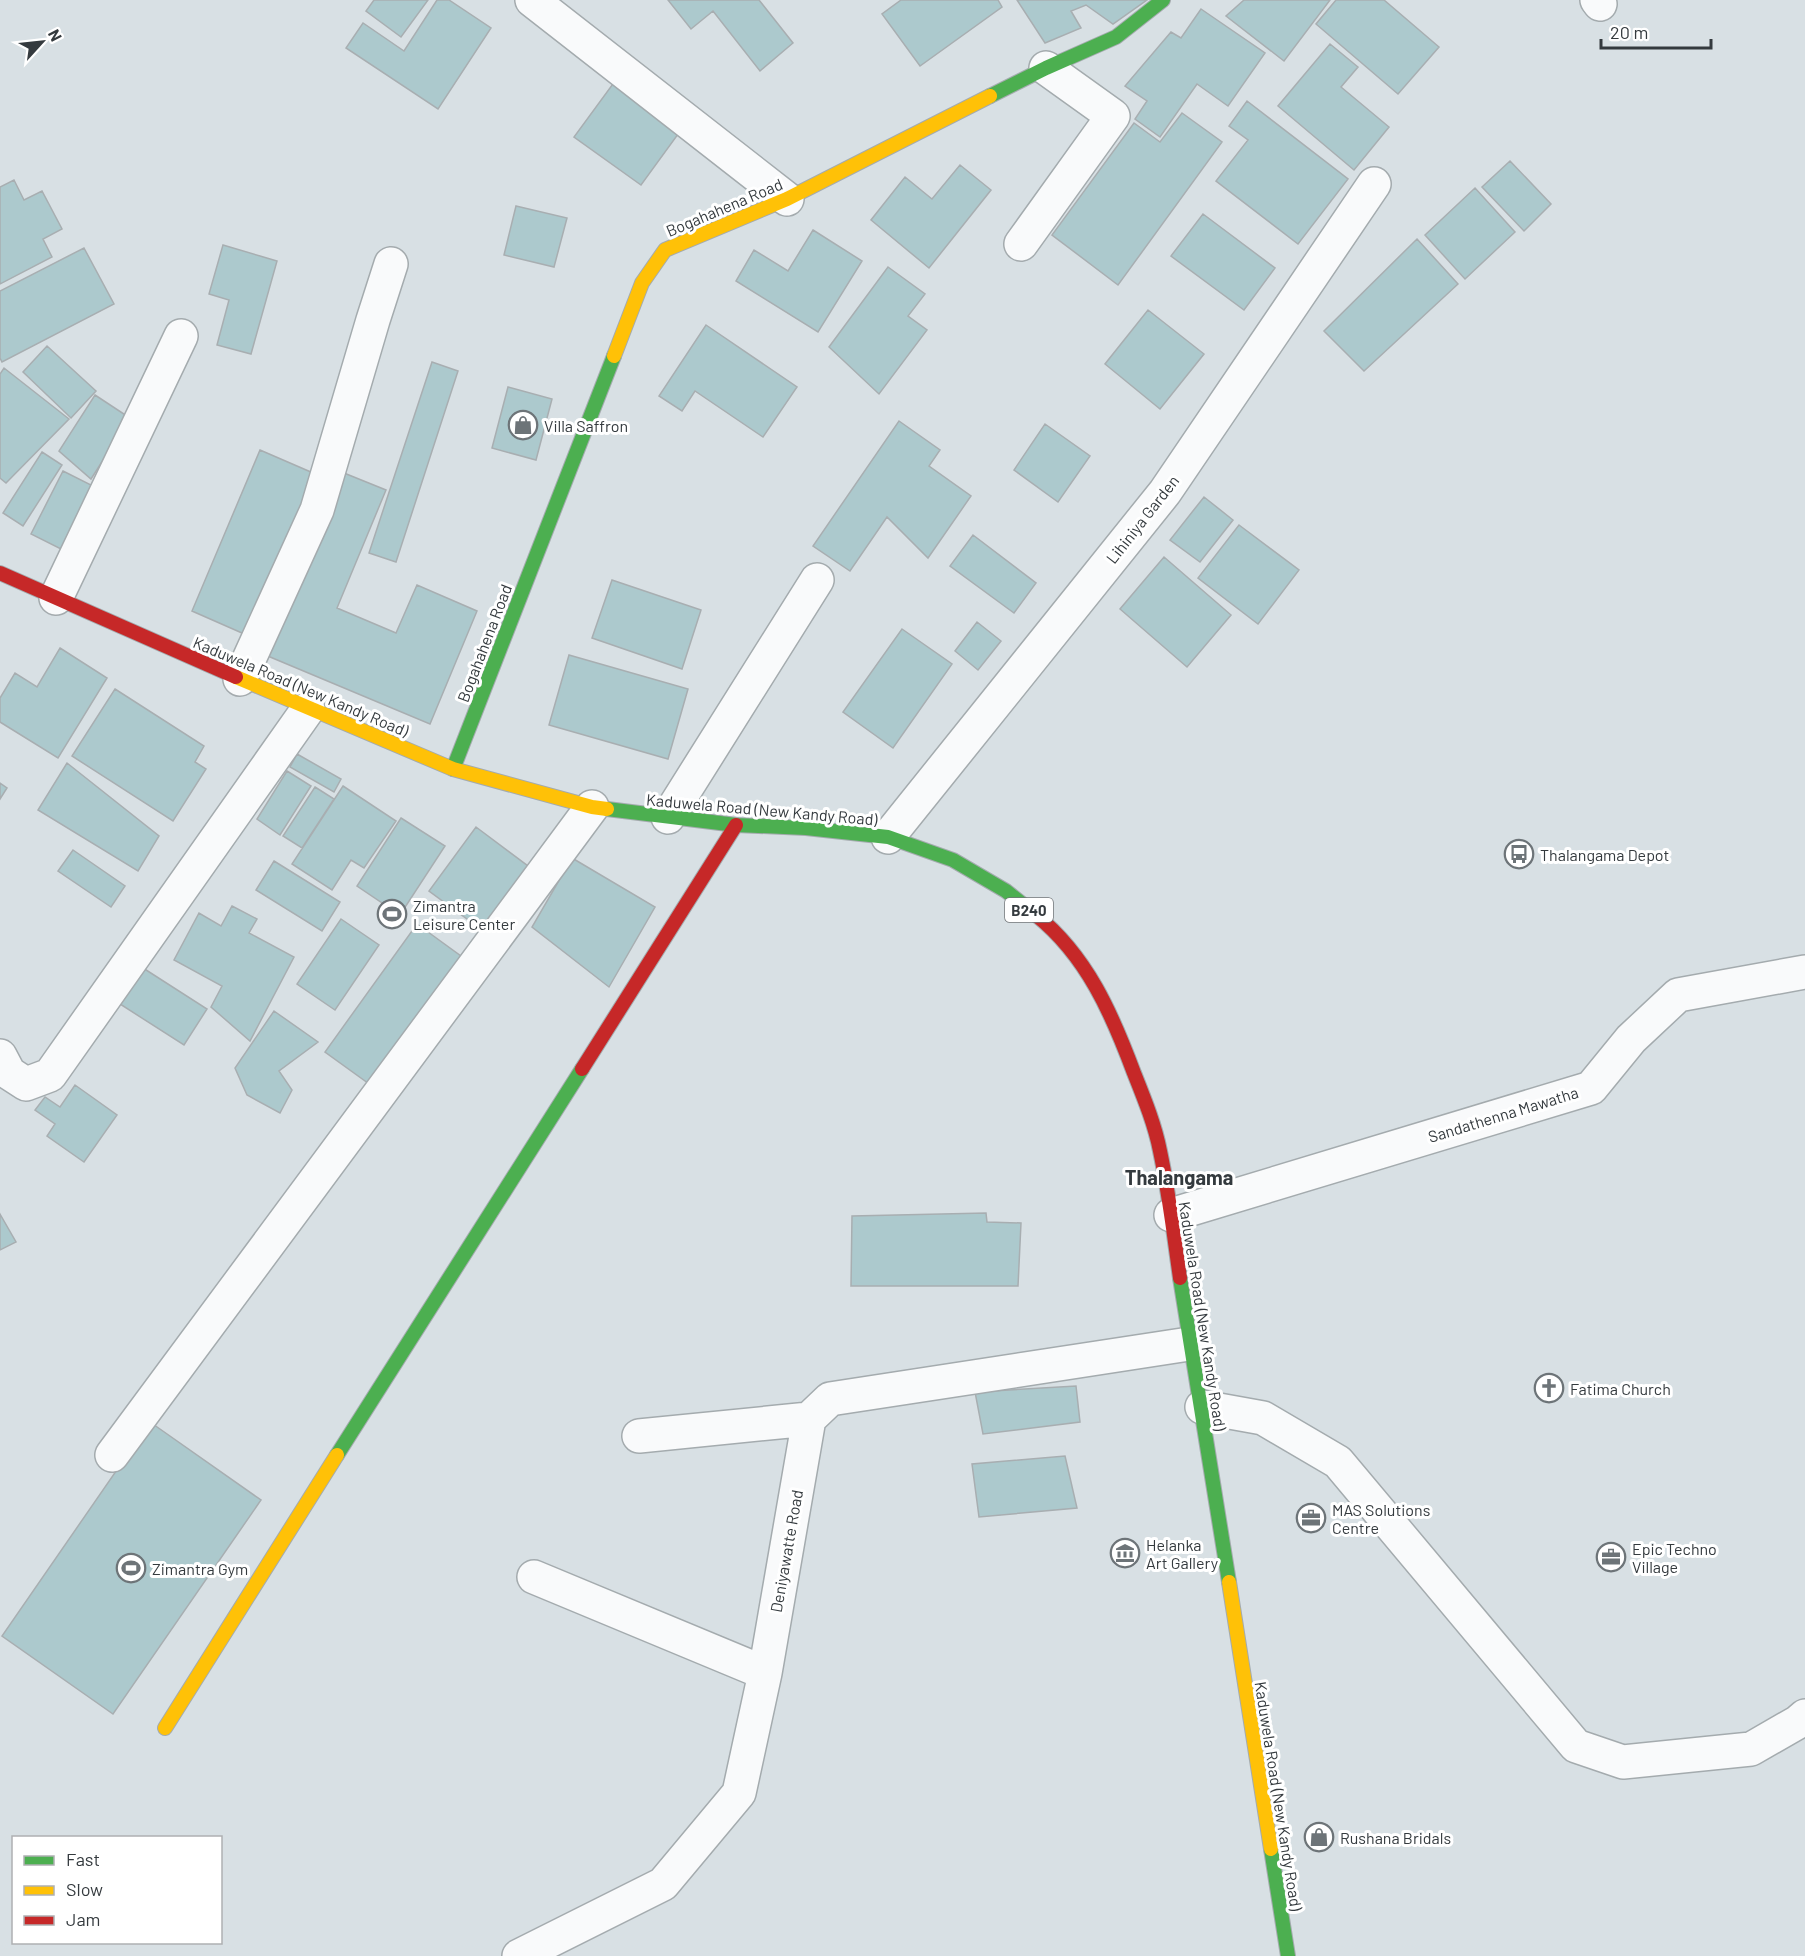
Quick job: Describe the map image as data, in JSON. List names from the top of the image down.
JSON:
{
  "streets": {
    "main road": ["Bogahahena Road", "Kaduwela Road (New Kandy Road)", "B240"],
    "street": ["Lihiniya Garden", "Sandathenna Mawatha", "Deniyawatte Road"]
  },
  "crossings": [
    ["Bogahahena Road", "Kaduwela Road (New Kandy Road)"],
    ["Lihiniya Garden", "Kaduwela Road (New Kandy Road)"],
    ["Kaduwela Road (New Kandy Road)", "Sandathenna Mawatha"]
  ],
  "districts": ["Thalangama"],
  "places": {
    "shop": ["Villa Saffron", "Rushana Bridals"],
    "bus stop": ["Thalangama Depot"],
    "sports": ["Zimantra Leisure Center", "Zimantra Gym"],
    "church": ["Fatima Church"],
    "office": ["MAS Solutions Centre", "Epic Techno Village"],
    "museum": ["Helanka Art Gallery"]
  },
  "legend": ["Fast", "Slow", "Jam"],
  "scale_bar": "20 m",
  "north": "top right"
}
